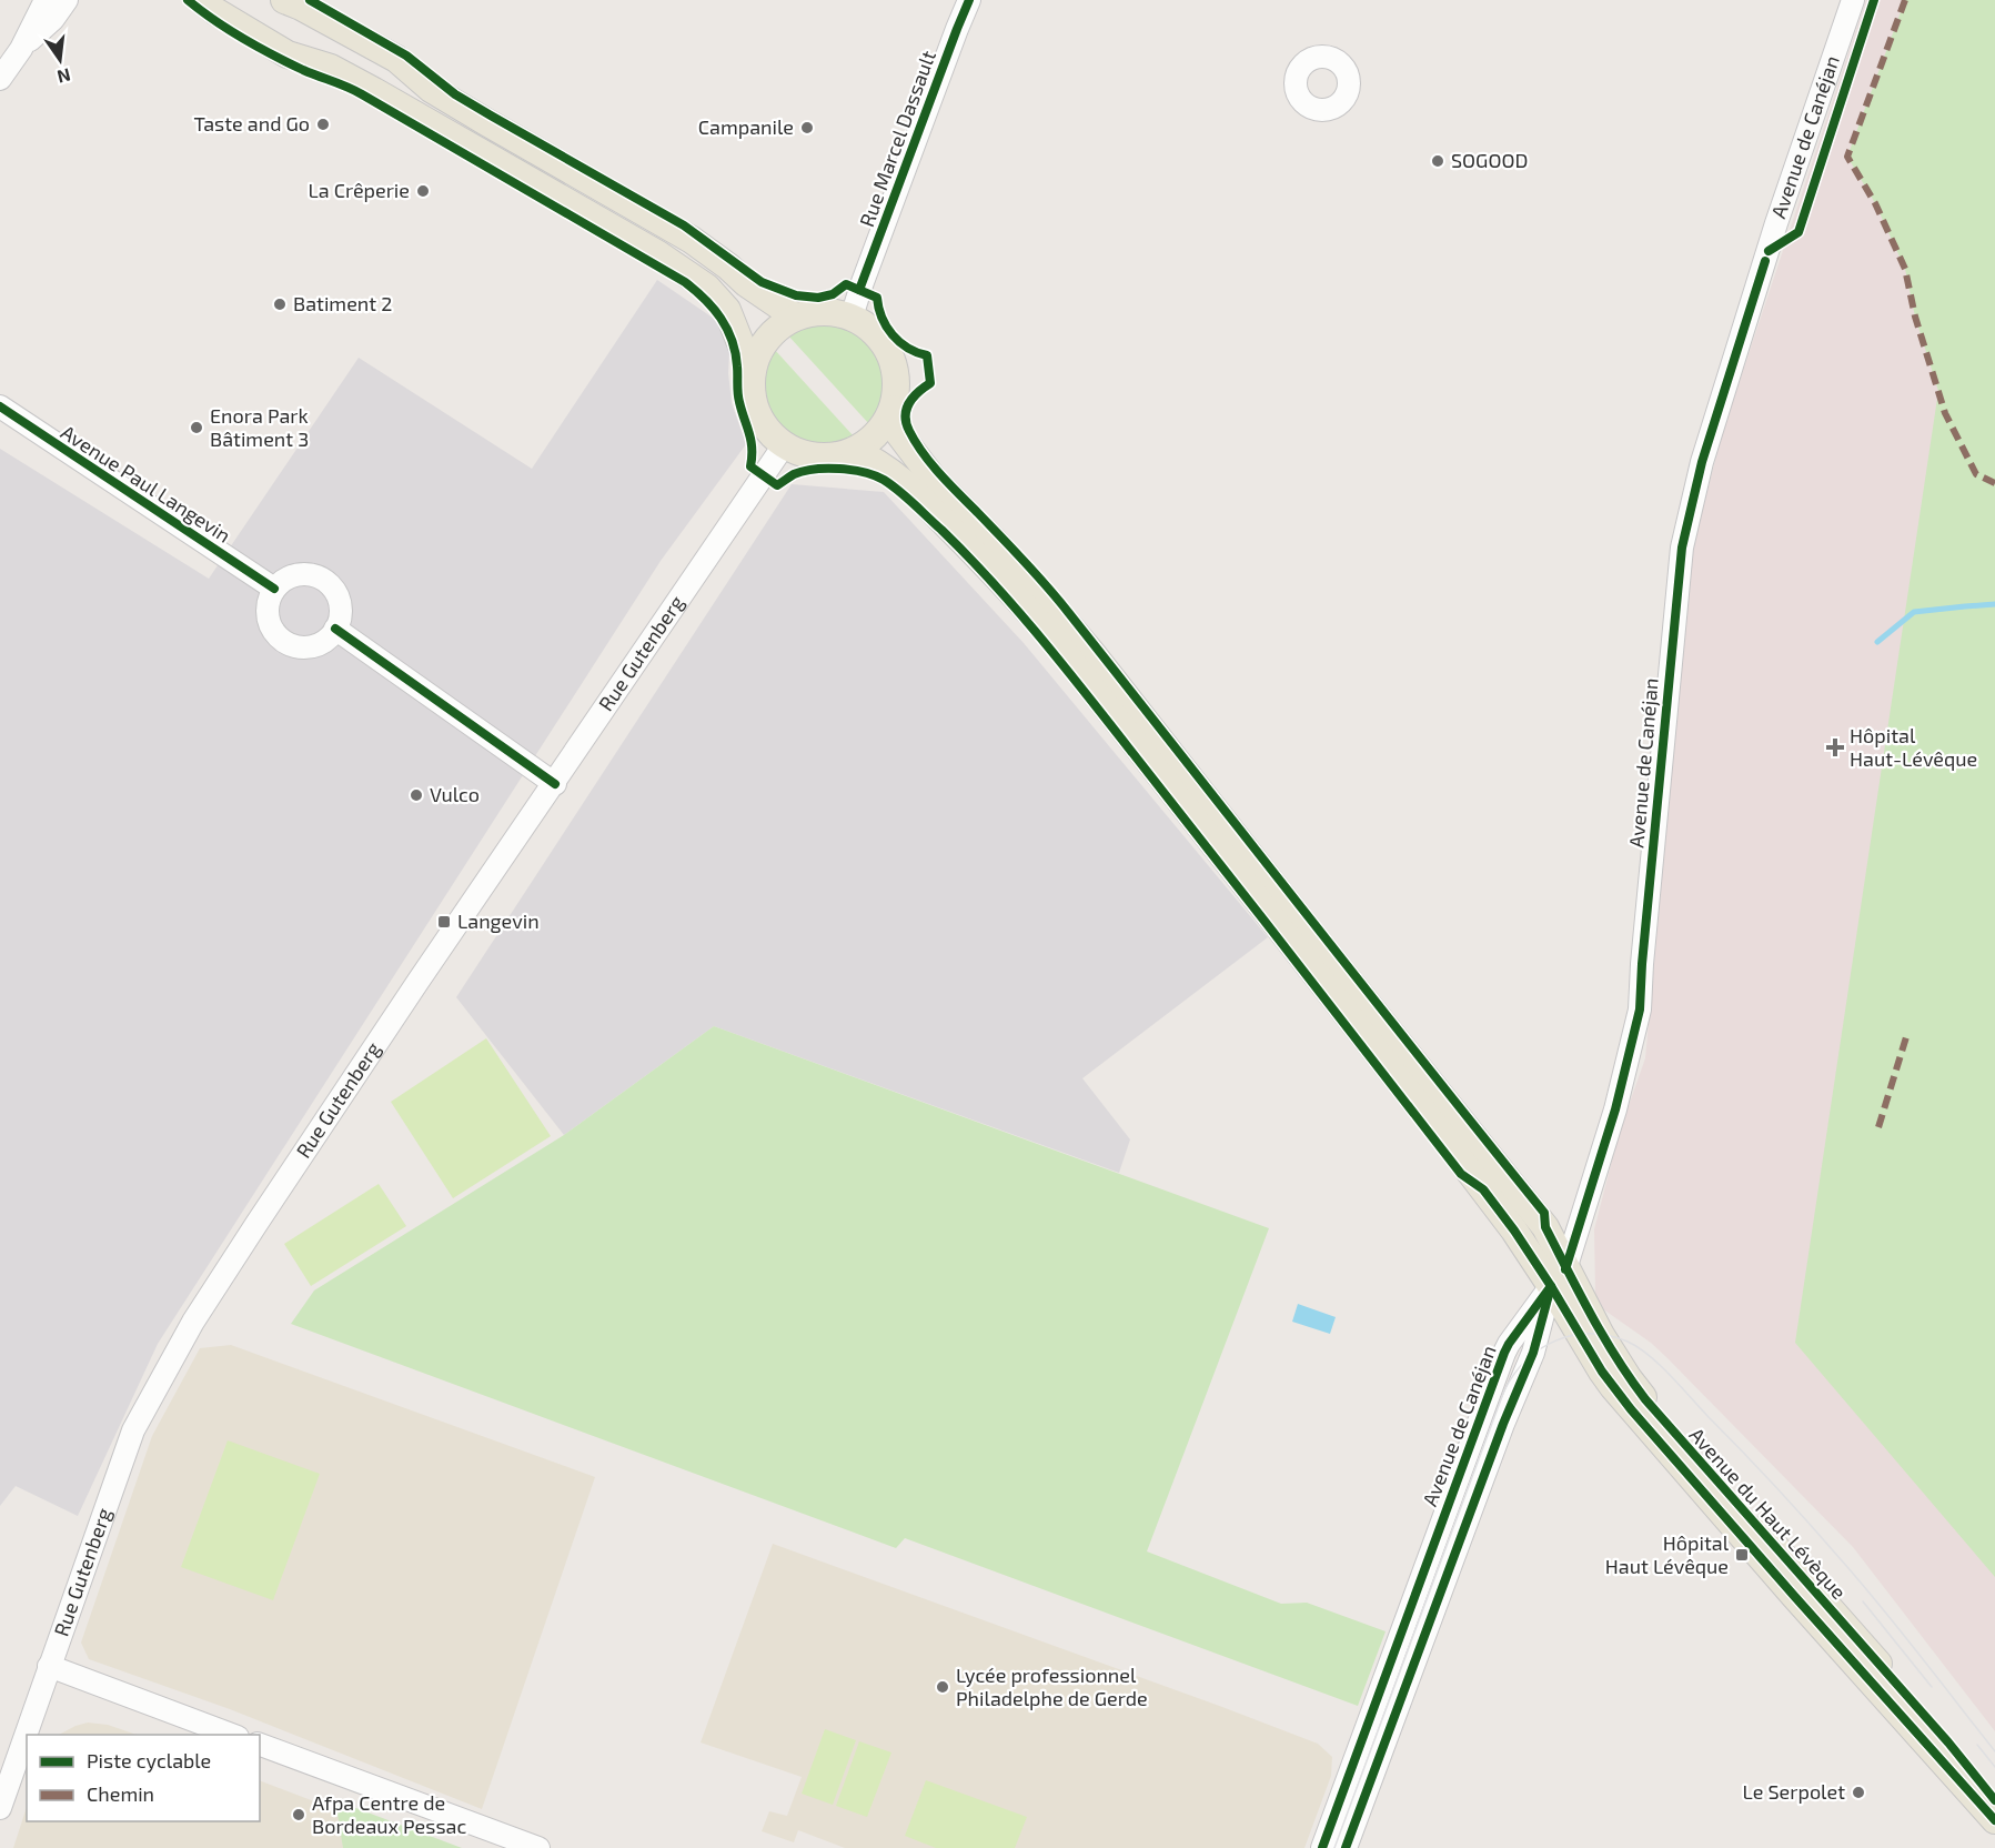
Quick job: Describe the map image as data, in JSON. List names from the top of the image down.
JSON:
{
  "streets": {
    "main road": ["Avenue du Haut Lévèque"],
    "street": [
      "Avenue de Canéjan",
      "Rue Marcel Dassault",
      "Avenue Paul Langevin",
      "Rue Gutenberg"
    ]
  },
  "crossings": [
    ["Avenue de Canéjan", "Avenue du Haut Lévèque"],
    ["Rue Marcel Dassault", "Rue Gutenberg"],
    ["Rue Marcel Dassault", "Avenue du Haut Lévèque"],
    ["Rue Gutenberg", "Avenue du Haut Lévèque"]
  ],
  "places": {
    "other": [
      "Taste and Go",
      "Campanile",
      "SOGOOD",
      "La Crêperie",
      "Batiment 2",
      "Enora Park Bâtiment 3",
      "Vulco",
      "Lycée professionnel Philadelphe de Gerde",
      "Le Serpolet",
      "Afpa Centre de Bordeaux Pessac"
    ],
    "health": ["Hôpital Haut-Lévêque"],
    "transit": ["Langevin", "Hôpital Haut Lévêque"]
  },
  "legend": ["Piste cyclable", "Chemin"],
  "north": "bottom"
}
